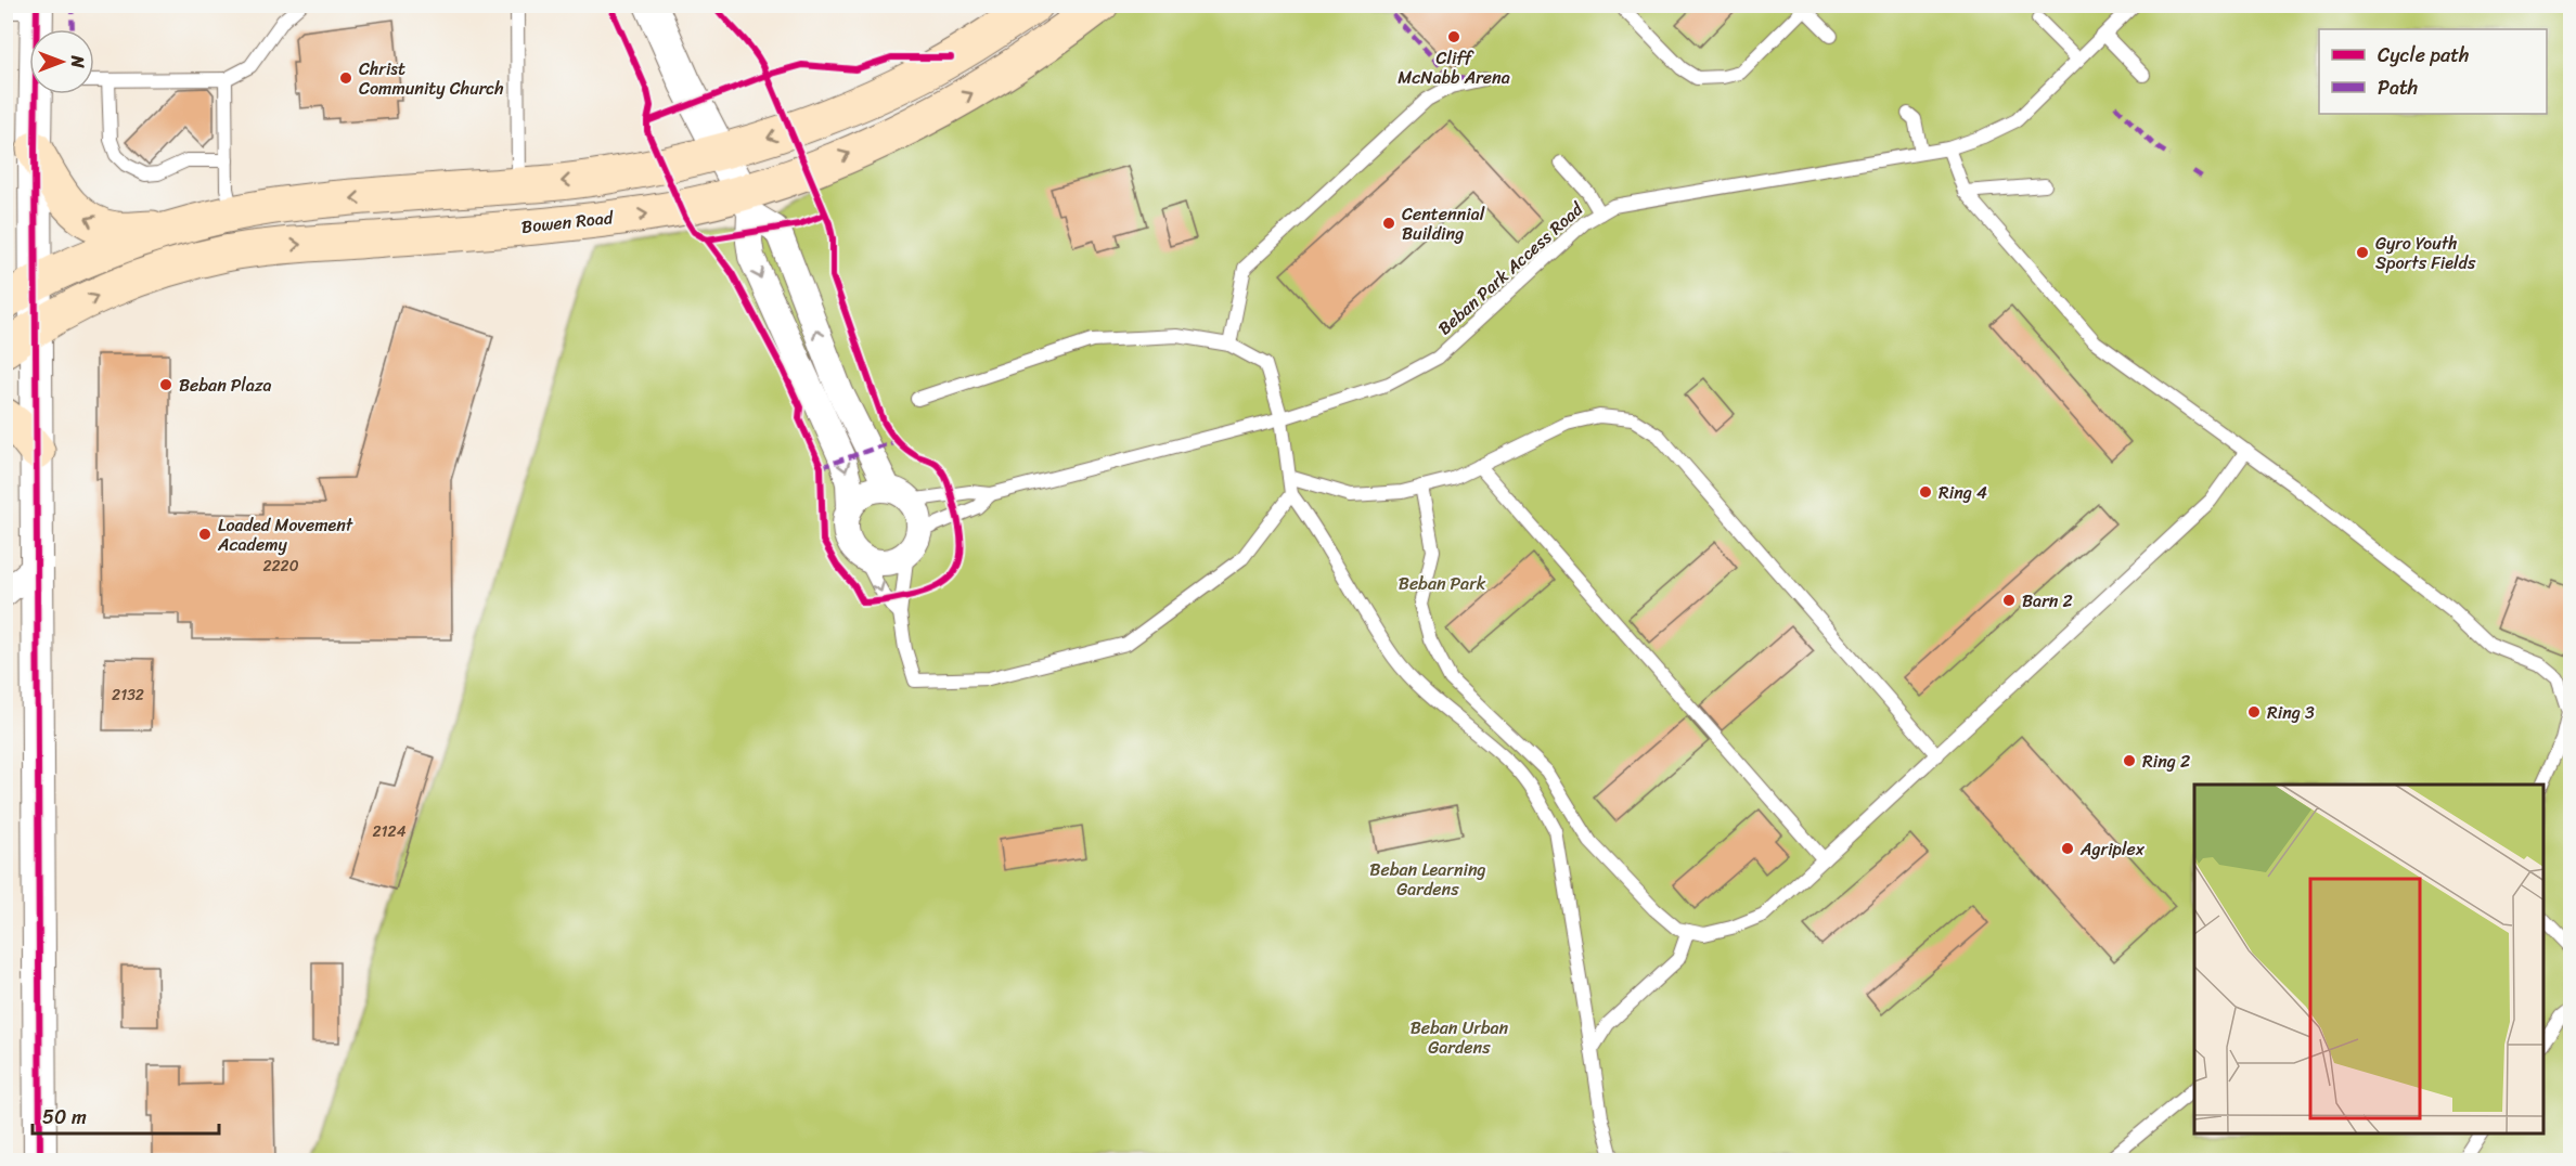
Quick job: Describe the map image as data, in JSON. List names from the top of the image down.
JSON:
{
  "streets": {
    "main road": ["Bowen Road"],
    "lane": ["Beban Park Access Road"]
  },
  "parks": ["Beban Park", "Beban Learning Gardens", "Beban Urban Gardens"],
  "places": [
    "Cliff McNabb Arena",
    "Christ Community Church",
    "Centennial Building",
    "Gyro Youth Sports Fields",
    "Beban Plaza",
    "Ring 4",
    "Loaded Movement Academy",
    "Barn 2",
    "Ring 3",
    "Ring 2",
    "Agriplex"
  ],
  "house_numbers": ["2220", "2132", "2124"],
  "legend": ["Cycle path", "Path"],
  "scale_bar": "50 m",
  "north": "right"
}
